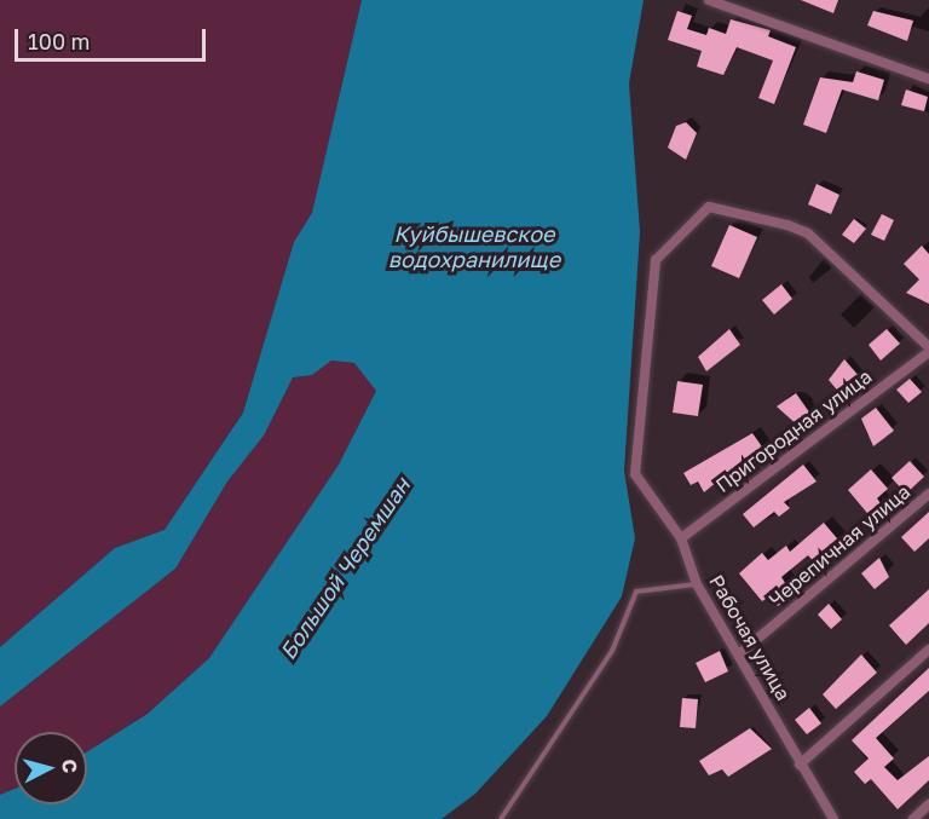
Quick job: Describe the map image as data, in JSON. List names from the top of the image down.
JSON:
{
  "streets": {
    "street": ["Пригородная улица", "Черепичная улица", "Рабочая улица"]
  },
  "crossings": [
    ["Пригородная улица", "Рабочая улица"],
    ["Черепичная улица", "Рабочая улица"]
  ],
  "water": ["Куйбышевское водохранилище", "Большой Черемшан"],
  "scale_bar": "100 m",
  "north": "right"
}
